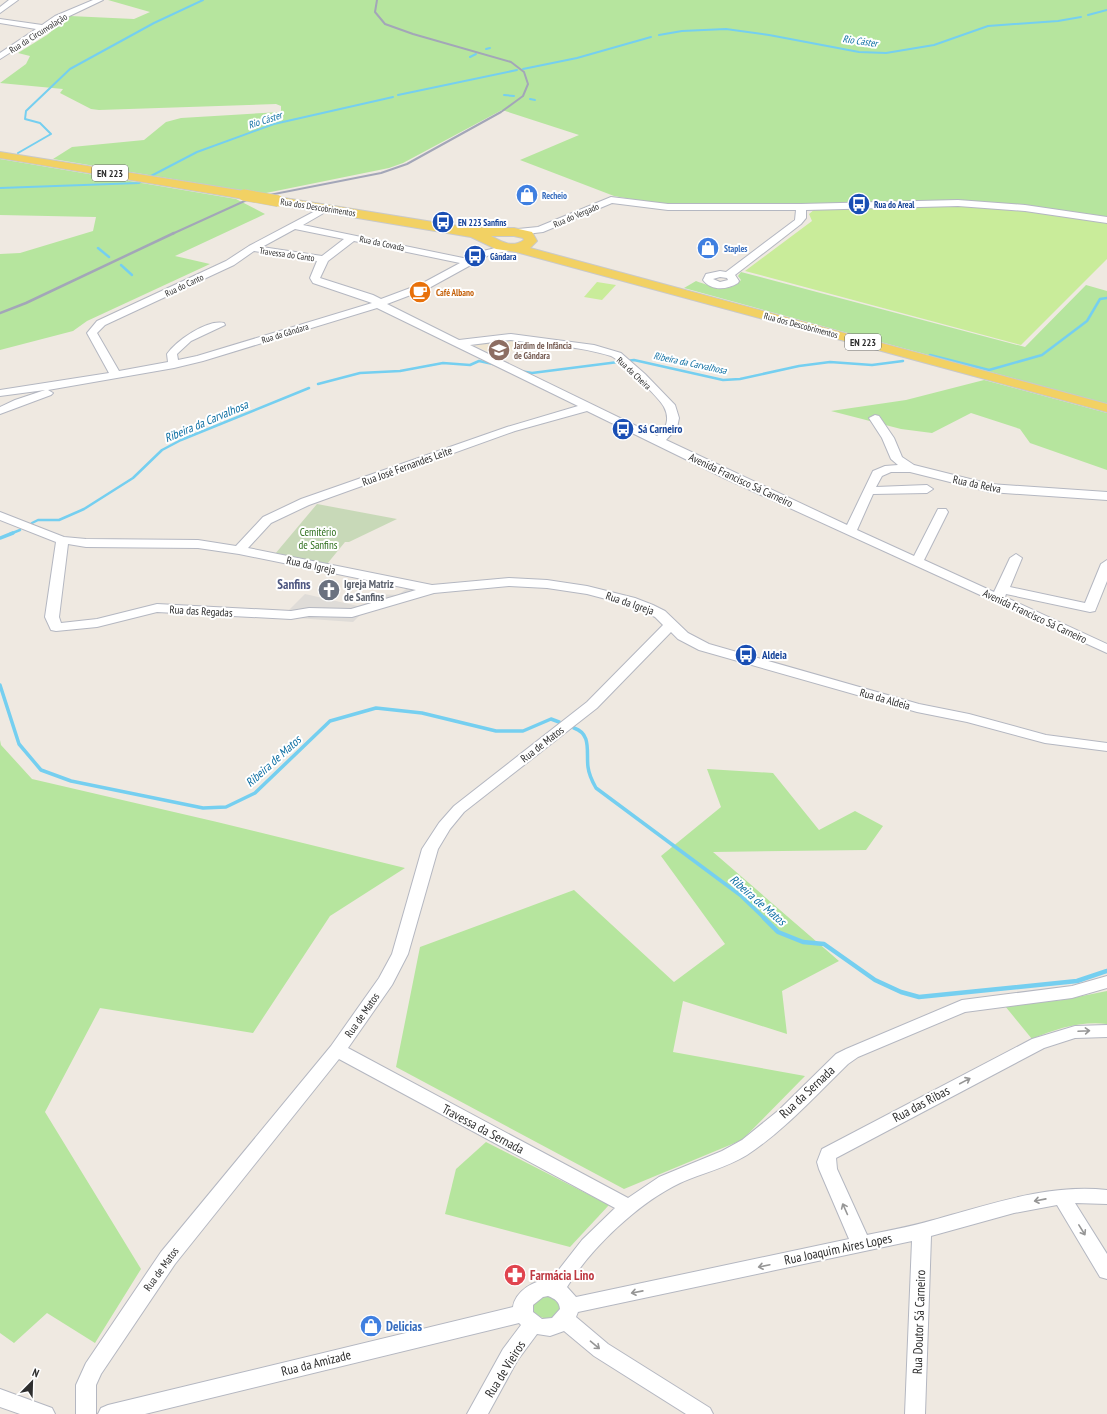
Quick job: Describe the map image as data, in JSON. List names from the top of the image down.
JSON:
{
  "streets": {
    "main road": ["EN 223", "Rua dos Descobrimentos"],
    "street": [
      "Rua da Circunvalação",
      "Rua do Vergado",
      "Rua da Covada",
      "Travessa do Canto",
      "Rua do Canto",
      "Rua da Gândara",
      "Rua da Cheira",
      "Rua José Fernandes Leite",
      "Avenida Francisco Sá Carneiro",
      "Rua da Relva",
      "Rua da Igreja",
      "Rua das Regadas",
      "Rua da Aldeia",
      "Rua de Matos",
      "Rua da Sernada",
      "Rua das Ribas",
      "Travessa da Sernada",
      "Rua Joaquim Aires Lopes",
      "Rua Doutor Sá Carneiro",
      "Rua da Amizade",
      "Rua de Vieiros"
    ]
  },
  "crossings": [
    ["Rua dos Descobrimentos", "Rua do Vergado"],
    ["Rua dos Descobrimentos", "Rua da Gândara"],
    ["Rua da Covada", "Rua do Canto"],
    ["Rua da Covada", "Rua da Gândara"],
    ["Travessa do Canto", "Rua do Canto"],
    ["Travessa do Canto", "Avenida Francisco Sá Carneiro"],
    ["Rua do Canto", "Rua da Gândara"],
    ["Rua da Gândara", "Avenida Francisco Sá Carneiro"],
    ["Rua da Cheira", "Avenida Francisco Sá Carneiro"],
    ["Rua José Fernandes Leite", "Avenida Francisco Sá Carneiro"],
    ["Rua José Fernandes Leite", "Rua da Igreja"],
    ["Rua da Igreja", "Rua das Regadas"],
    ["Rua da Igreja", "Rua da Aldeia"],
    ["Rua da Igreja", "Rua de Matos"],
    ["Rua da Aldeia", "Rua de Matos"],
    ["Rua de Matos", "Travessa da Sernada"],
    ["Rua da Sernada", "Travessa da Sernada"],
    ["Rua da Sernada", "Rua Joaquim Aires Lopes"],
    ["Rua da Sernada", "Rua da Amizade"],
    ["Rua da Sernada", "Rua de Vieiros"],
    ["Rua das Ribas", "Rua Joaquim Aires Lopes"],
    ["Rua Joaquim Aires Lopes", "Rua Doutor Sá Carneiro"],
    ["Rua Joaquim Aires Lopes", "Rua da Amizade"],
    ["Rua Joaquim Aires Lopes", "Rua de Vieiros"],
    ["Rua da Amizade", "Rua de Vieiros"]
  ],
  "one_way": ["Rua das Ribas", "Rua Joaquim Aires Lopes"],
  "districts": ["Sanfins"],
  "water": ["Rio Cáster", "Ribeira da Carvalhosa", "Ribeira de Matos"],
  "parks": ["Cemitério de Sanfins"],
  "places": {
    "shop": ["Recheio", "Staples", "Delicias"],
    "bus stop": [
      "Rua do Areal",
      "EN 223 Sanfins",
      "Gândara",
      "Sá Carneiro",
      "Aldeia"
    ],
    "cafe": ["Café Albano"],
    "school or university": ["Jardim de Infância de Gândara"],
    "church": ["Igreja Matriz de Sanfins"],
    "pharmacy": ["Farmácia Lino"]
  },
  "north": "top right"
}
